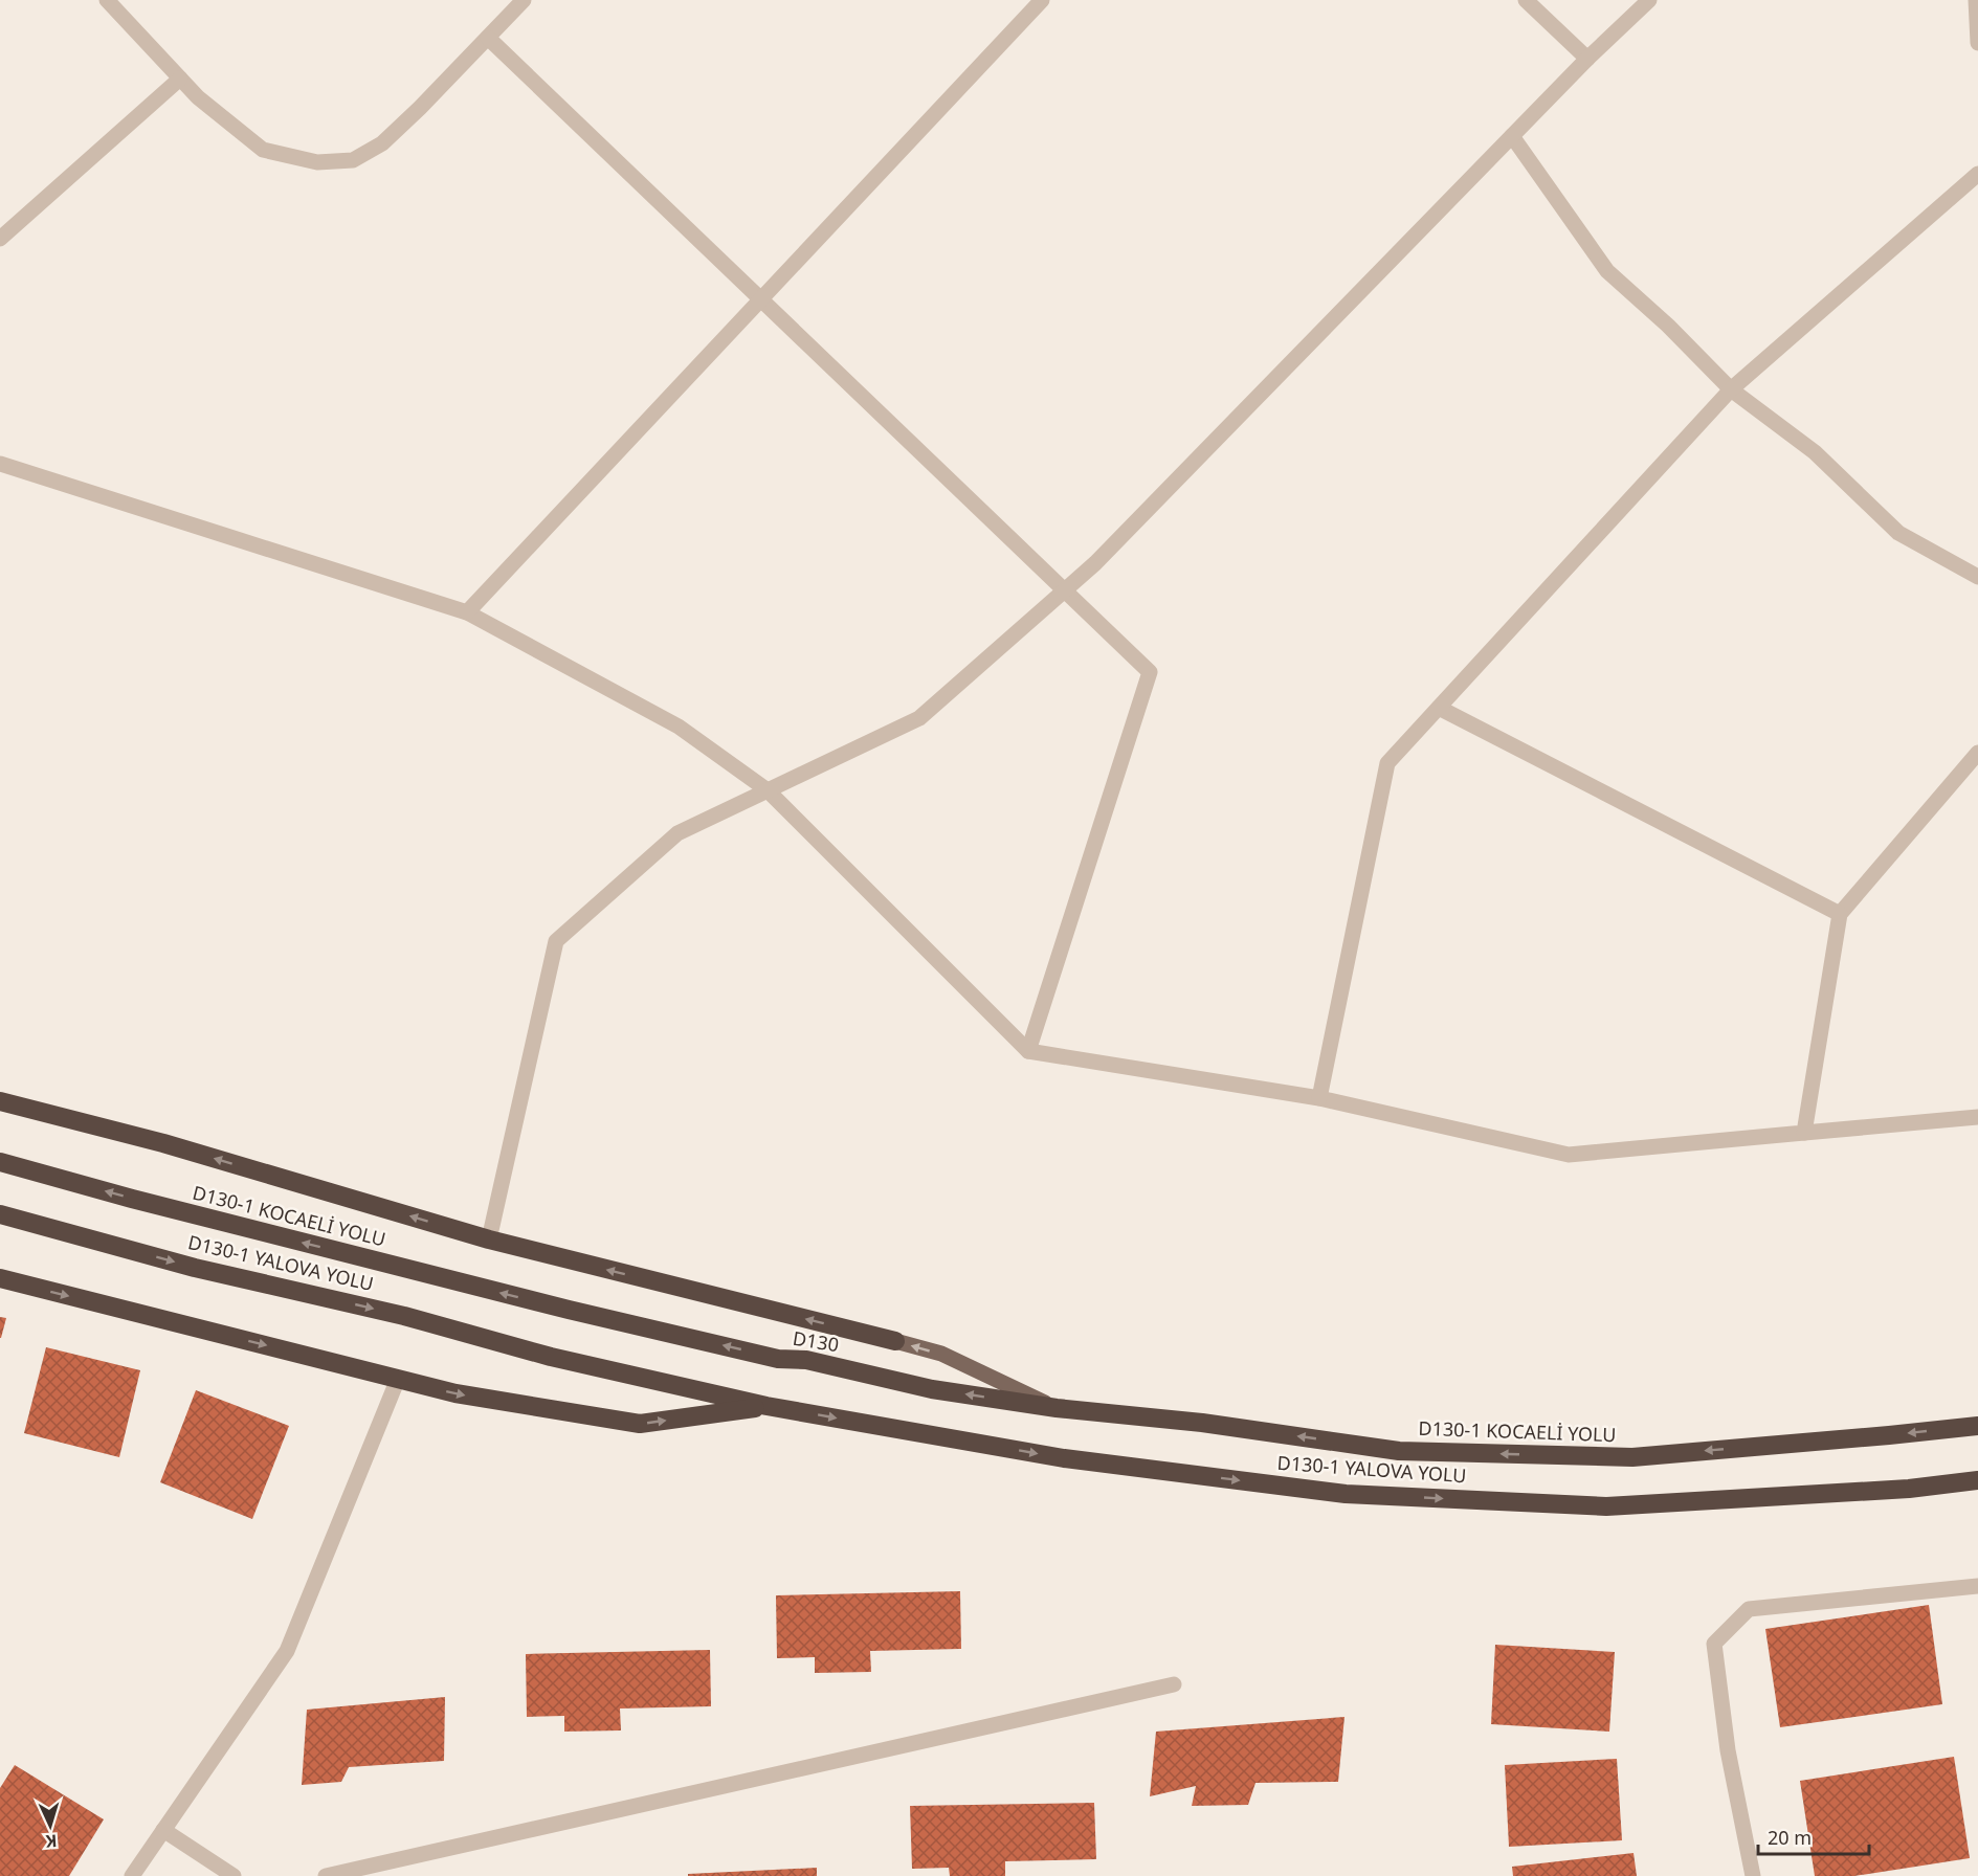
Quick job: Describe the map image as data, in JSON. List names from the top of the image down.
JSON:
{
  "streets": {
    "highway": ["D130-1 KOCAELİ YOLU", "D130-1 YALOVA YOLU", "D130"]
  },
  "crossings": [
    ["D130-1 KOCAELİ YOLU", "D130"]
  ],
  "scale_bar": "20 m",
  "north": "bottom"
}
